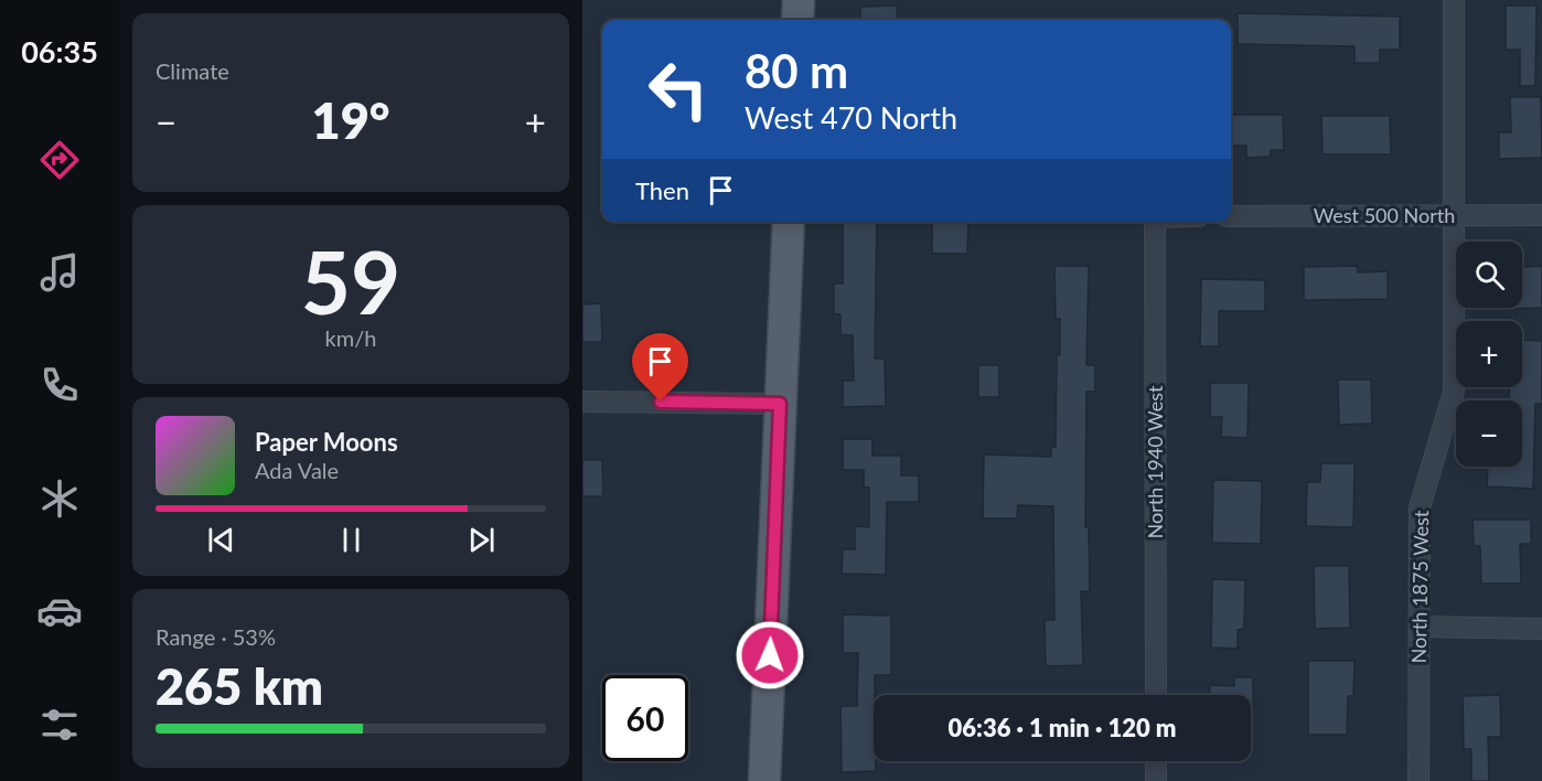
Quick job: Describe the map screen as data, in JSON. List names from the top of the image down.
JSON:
{
  "streets": {
    "street": ["West 500 North", "North 1940 West", "North 1875 West"]
  },
  "crossings": [
    ["West 500 North", "North 1875 West"]
  ],
  "page": {
    "tabs": "06:35",
    "tile": [
      "Climate",
      ["59", "km/h"],
      ["Range · 53%", "265 km"]
    ],
    "turn": ["80 m", "West 470 North"],
    "heat": ["−", "19°", "+"],
    "then": "Then",
    "map_buttons": ["+", "−"],
    "song": ["Paper Moons", "Ada Vale"],
    "limit": "60",
    "trip": "06:36 · 1 min · 120 m"
  }
}
